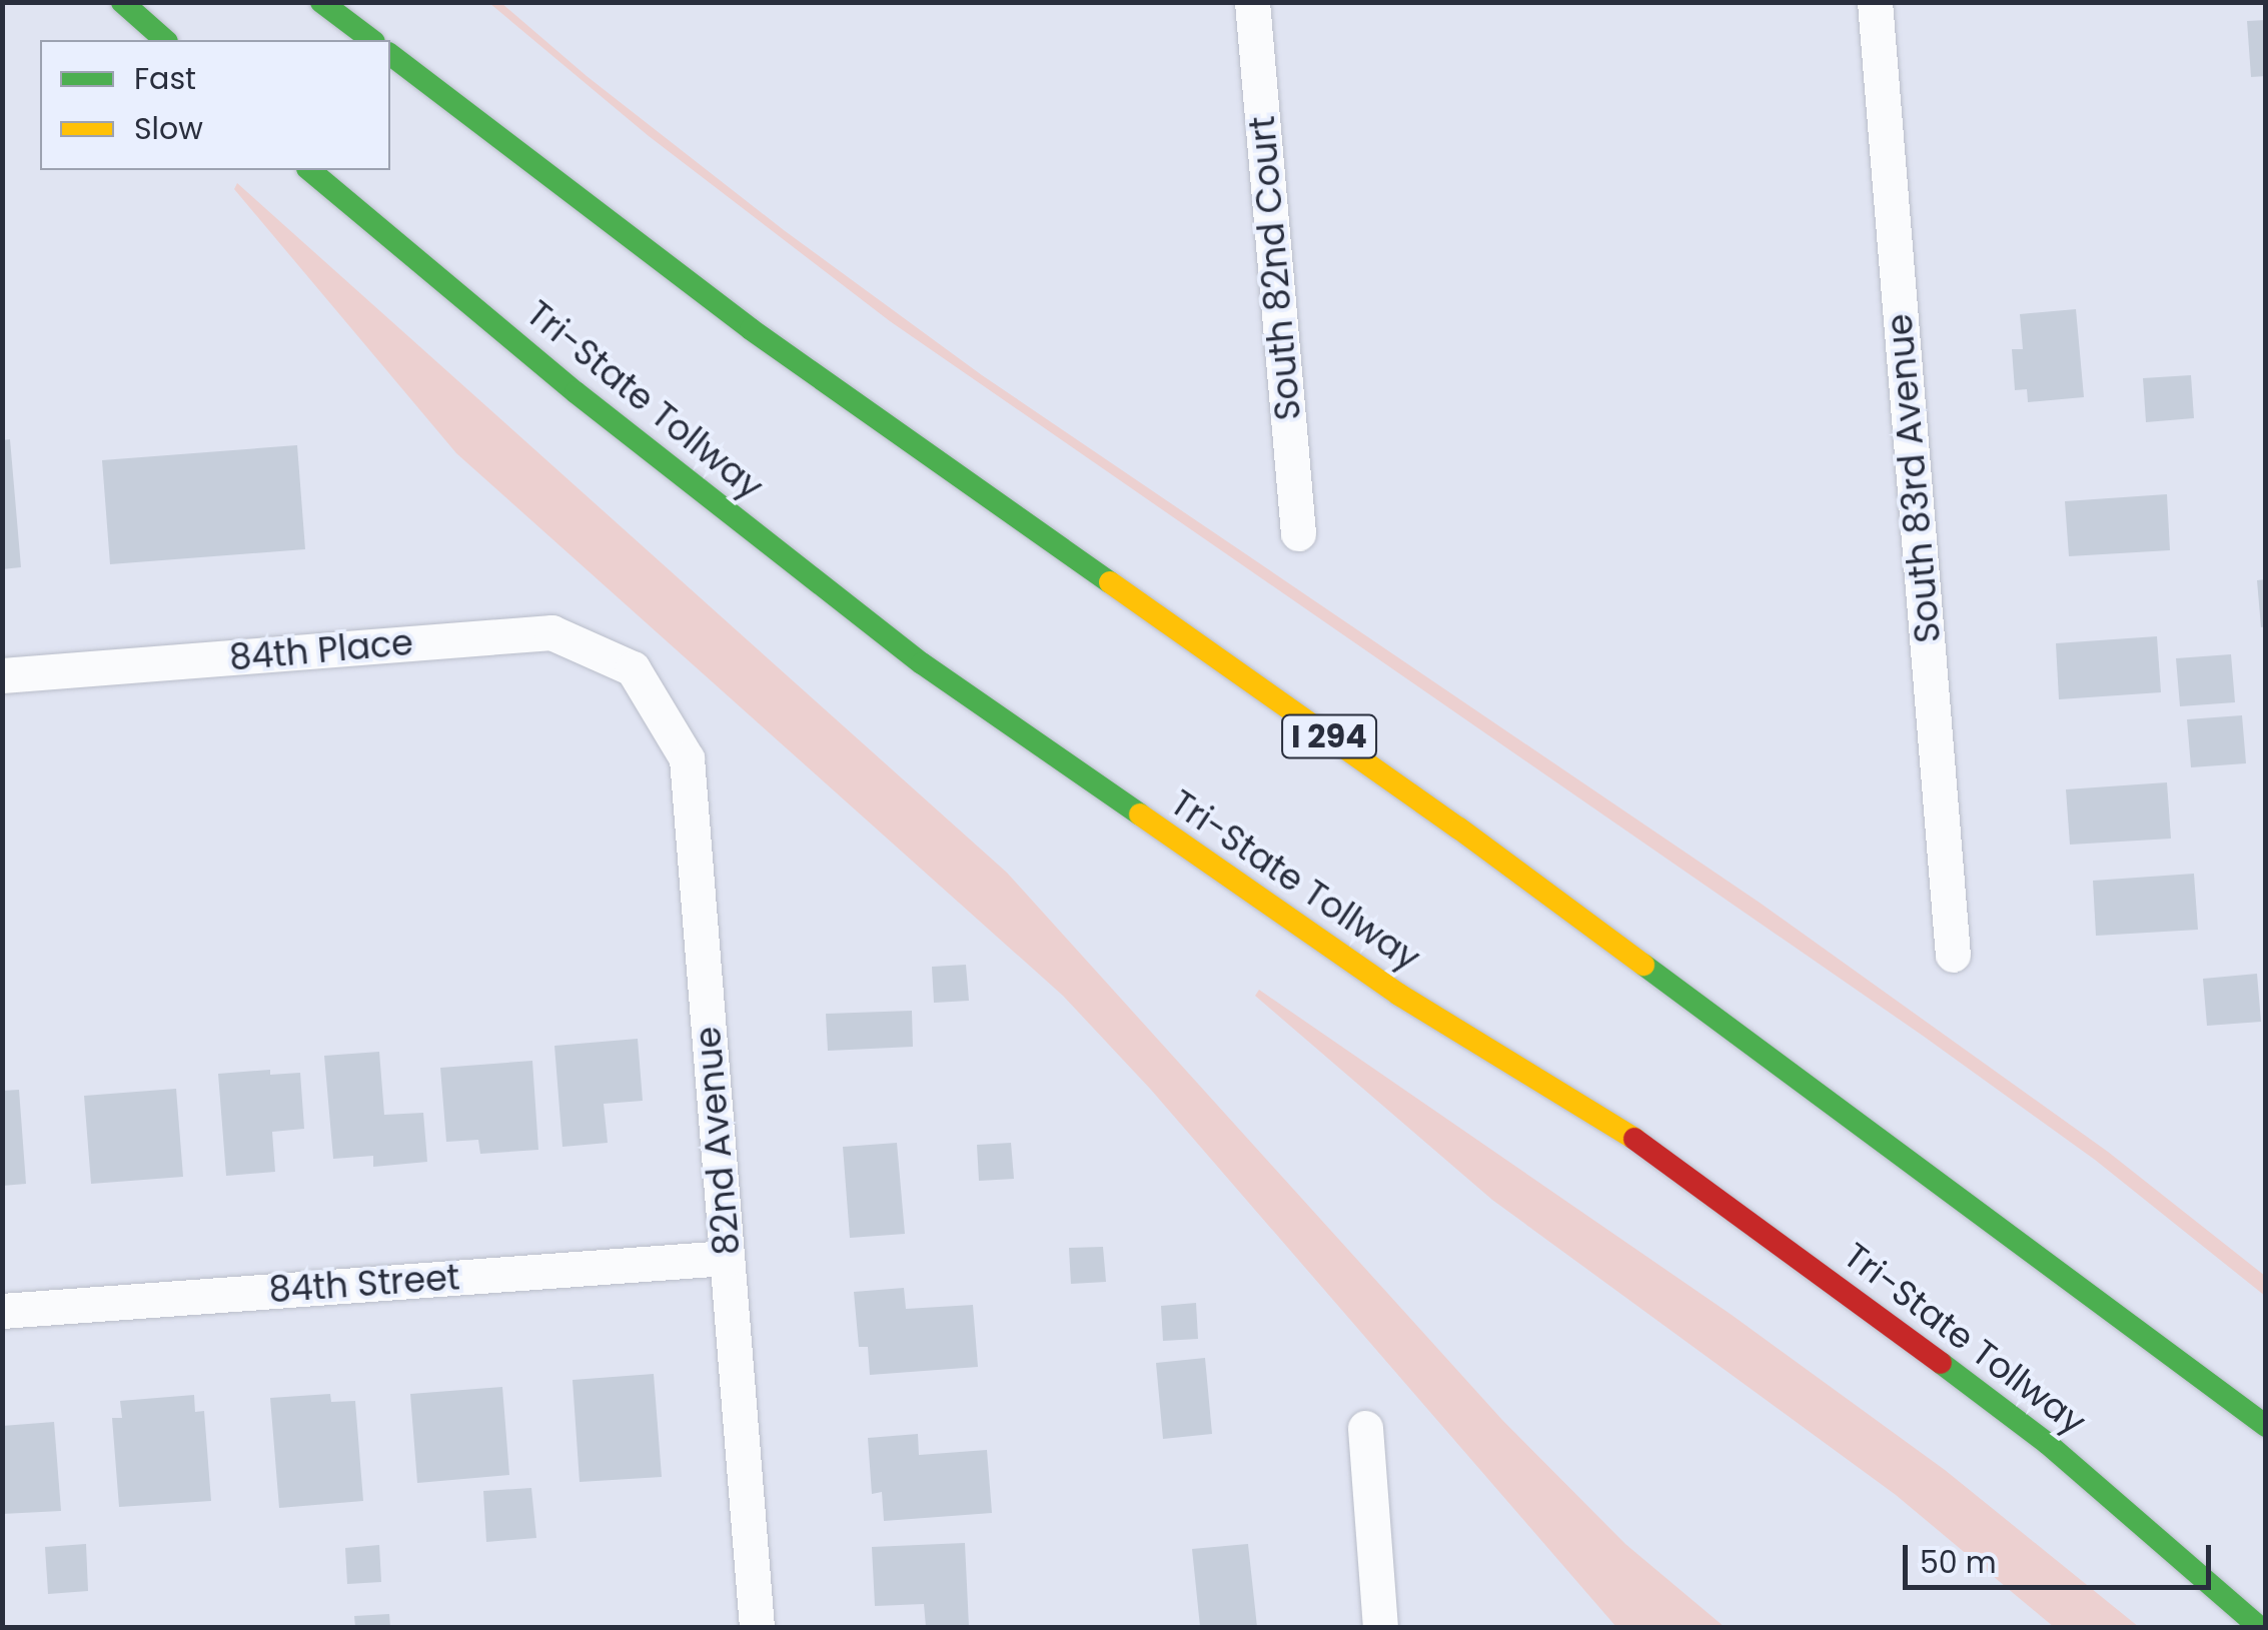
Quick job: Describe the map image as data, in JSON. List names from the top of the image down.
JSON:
{
  "streets": {
    "highway": ["Tri-State Tollway", "I 294"],
    "street": [
      "South 82nd Court",
      "South 83rd Avenue",
      "84th Place",
      "82nd Avenue",
      "84th Street"
    ]
  },
  "crossings": [
    ["84th Place", "82nd Avenue"],
    ["82nd Avenue", "84th Street"]
  ],
  "legend": ["Fast", "Slow"],
  "scale_bar": "50 m"
}
